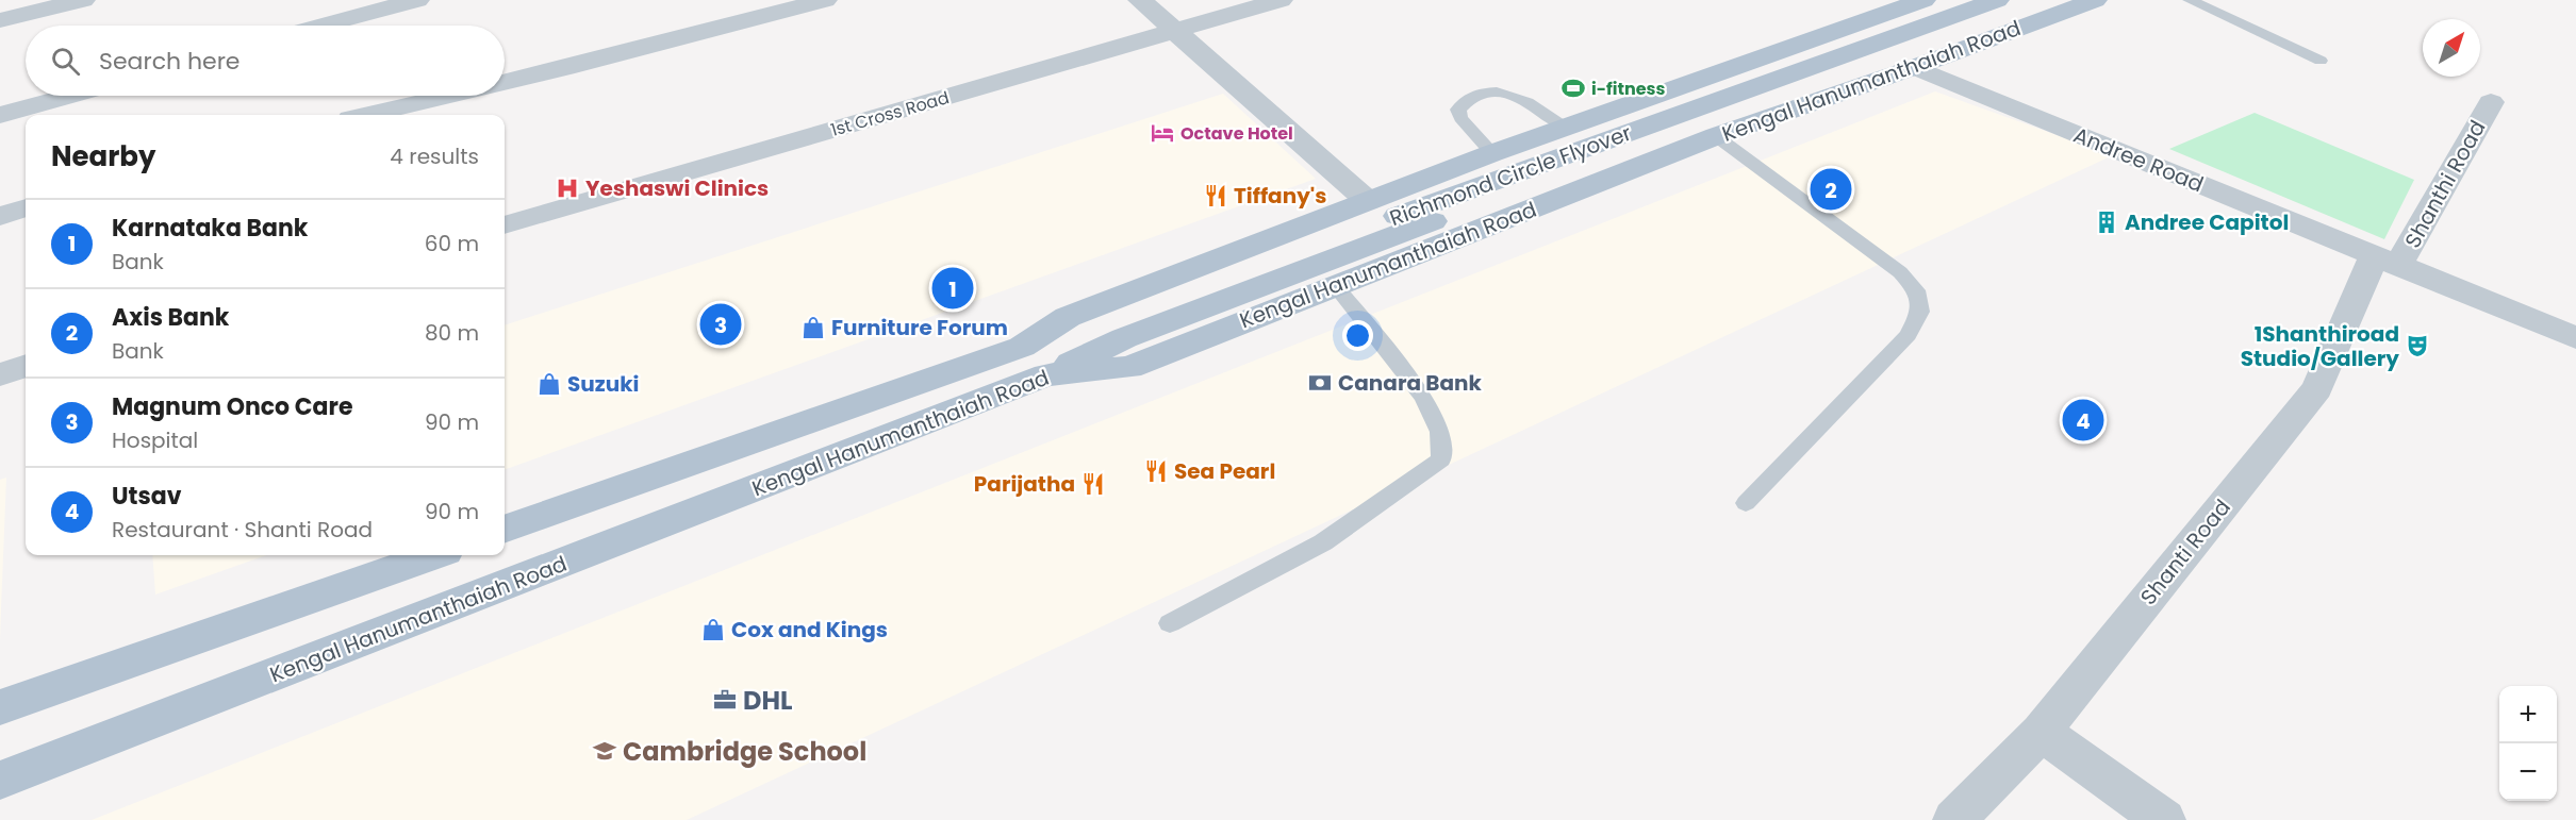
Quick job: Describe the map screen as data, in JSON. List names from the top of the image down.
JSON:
{
  "streets": {
    "main road": ["Kengal Hanumanthaiah Road", "Richmond Circle Flyover"],
    "street": [
      "1st Cross Road",
      "Andree Road",
      "Shanthi Road",
      "Shanti Road"
    ]
  },
  "crossings": [
    ["Kengal Hanumanthaiah Road", "Andree Road"],
    ["Kengal Hanumanthaiah Road", "Richmond Circle Flyover"],
    ["Andree Road", "Shanthi Road"],
    ["Andree Road", "Shanti Road"],
    ["Shanthi Road", "Shanti Road"]
  ],
  "places": {
    "sports": ["i-fitness"],
    "hotel": ["Octave Hotel"],
    "hospital": ["Yeshaswi Clinics"],
    "restaurant": ["Tiffany's", "Sea Pearl", "Parijatha"],
    "building": ["Andree Capitol"],
    "shop": ["Furniture Forum", "Suzuki", "Cox and Kings"],
    "theatre": ["1Shanthiroad Studio/Gallery"],
    "bank": ["Canara Bank"],
    "office": ["DHL"],
    "school or university": ["Cambridge School"]
  },
  "north": "top right",
  "page": {
    "search": "Search here",
    "heading": ["Nearby", "4 results"],
    "pins": [
      "2",
      "1",
      "3",
      "4"
    ],
    "list": [
      {
        "mark": "1",
        "name": "Karnataka Bank",
        "note": "Bank",
        "value": "60 m"
      },
      {
        "mark": "2",
        "name": "Axis Bank",
        "note": "Bank",
        "value": "80 m"
      },
      {
        "mark": "3",
        "name": "Magnum Onco Care",
        "note": "Hospital",
        "value": "90 m"
      },
      {
        "mark": "4",
        "name": "Utsav",
        "note": "Restaurant · Shanti Road",
        "value": "90 m"
      }
    ],
    "map_buttons": ["+", "−"]
  }
}
